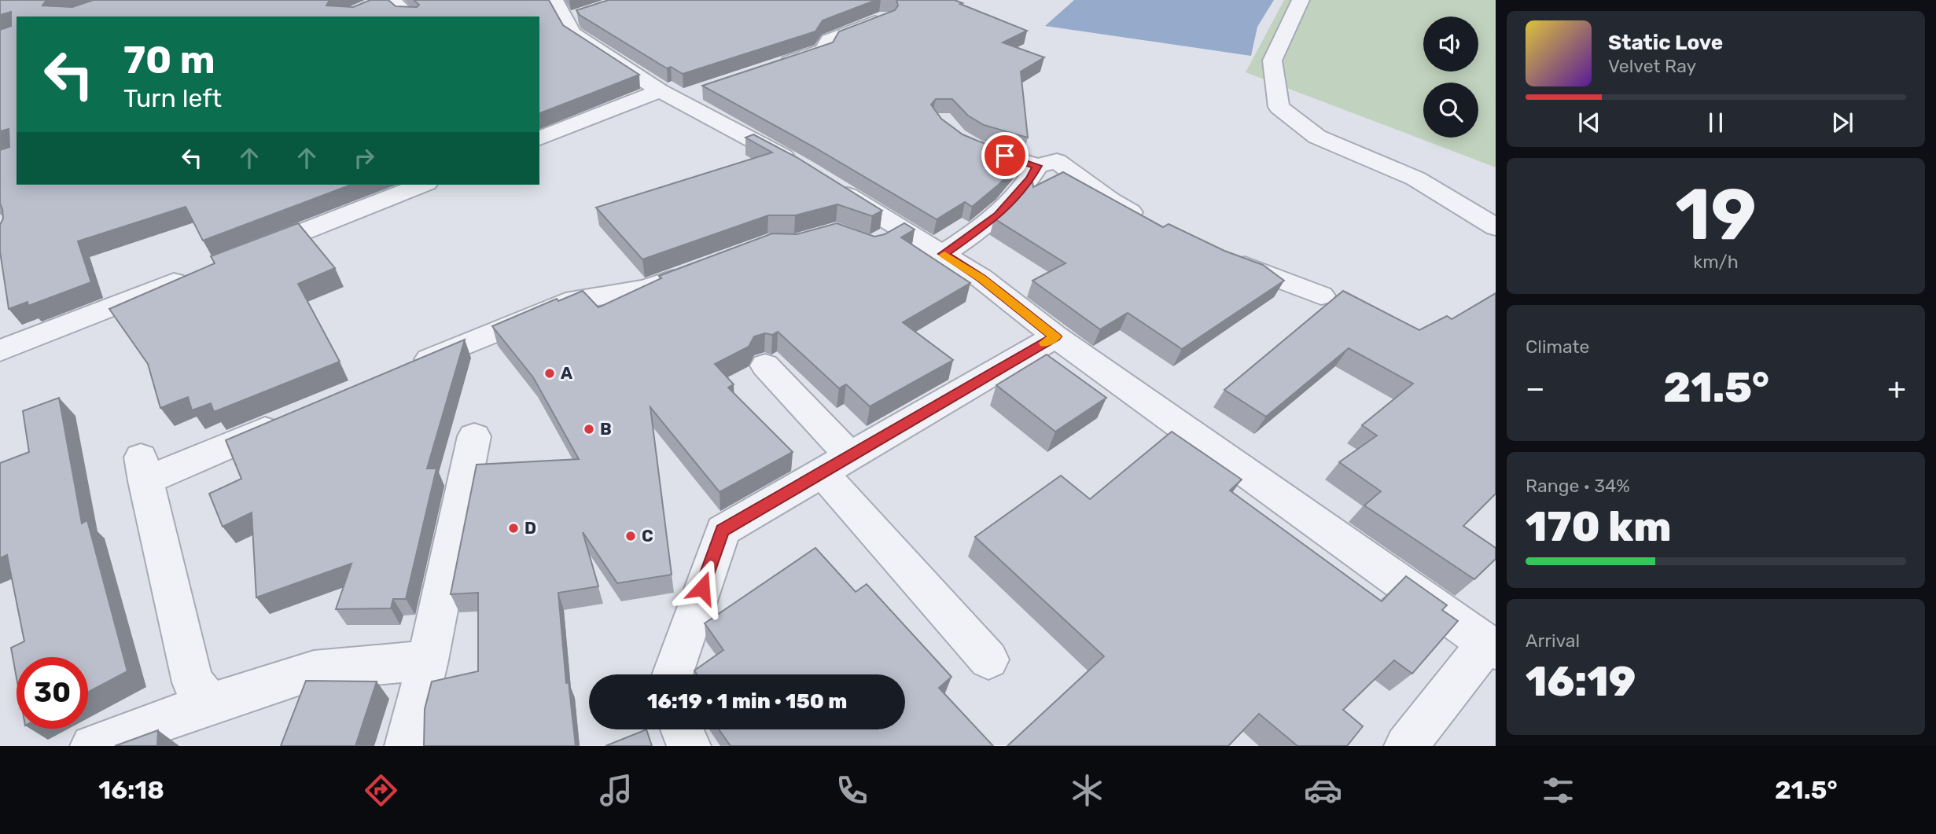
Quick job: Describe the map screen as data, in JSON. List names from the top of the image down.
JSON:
{
  "places": [
    "A",
    "B",
    "D",
    "C"
  ],
  "page": {
    "turn": ["70 m", "Turn left"],
    "song": ["Static Love", "Velvet Ray"],
    "tile": [
      ["19", "km/h"],
      "Climate",
      ["Range · 34%", "170 km"],
      ["Arrival", "16:19"]
    ],
    "heat": ["−", "21.5°", "+"],
    "limit": "30",
    "trip": "16:19 · 1 min · 150 m",
    "tabs": ["16:18", "21.5°"]
  }
}
